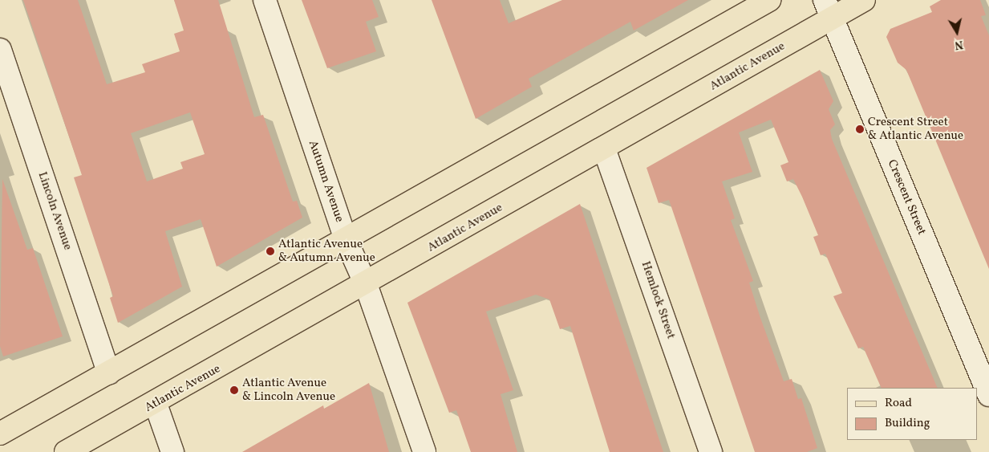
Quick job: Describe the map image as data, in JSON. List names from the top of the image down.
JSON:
{
  "streets": {
    "main road": ["Atlantic Avenue"],
    "street": [
      "Autumn Avenue",
      "Crescent Street",
      "Lincoln Avenue",
      "Hemlock Street"
    ]
  },
  "crossings": [
    ["Atlantic Avenue", "Autumn Avenue"],
    ["Atlantic Avenue", "Crescent Street"],
    ["Atlantic Avenue", "Hemlock Street"]
  ],
  "places": ["Crescent Street & Atlantic Avenue", "Atlantic Avenue & Autumn Avenue", "Atlantic Avenue & Lincoln Avenue"],
  "legend": ["Road", "Building"],
  "north": "bottom"
}
